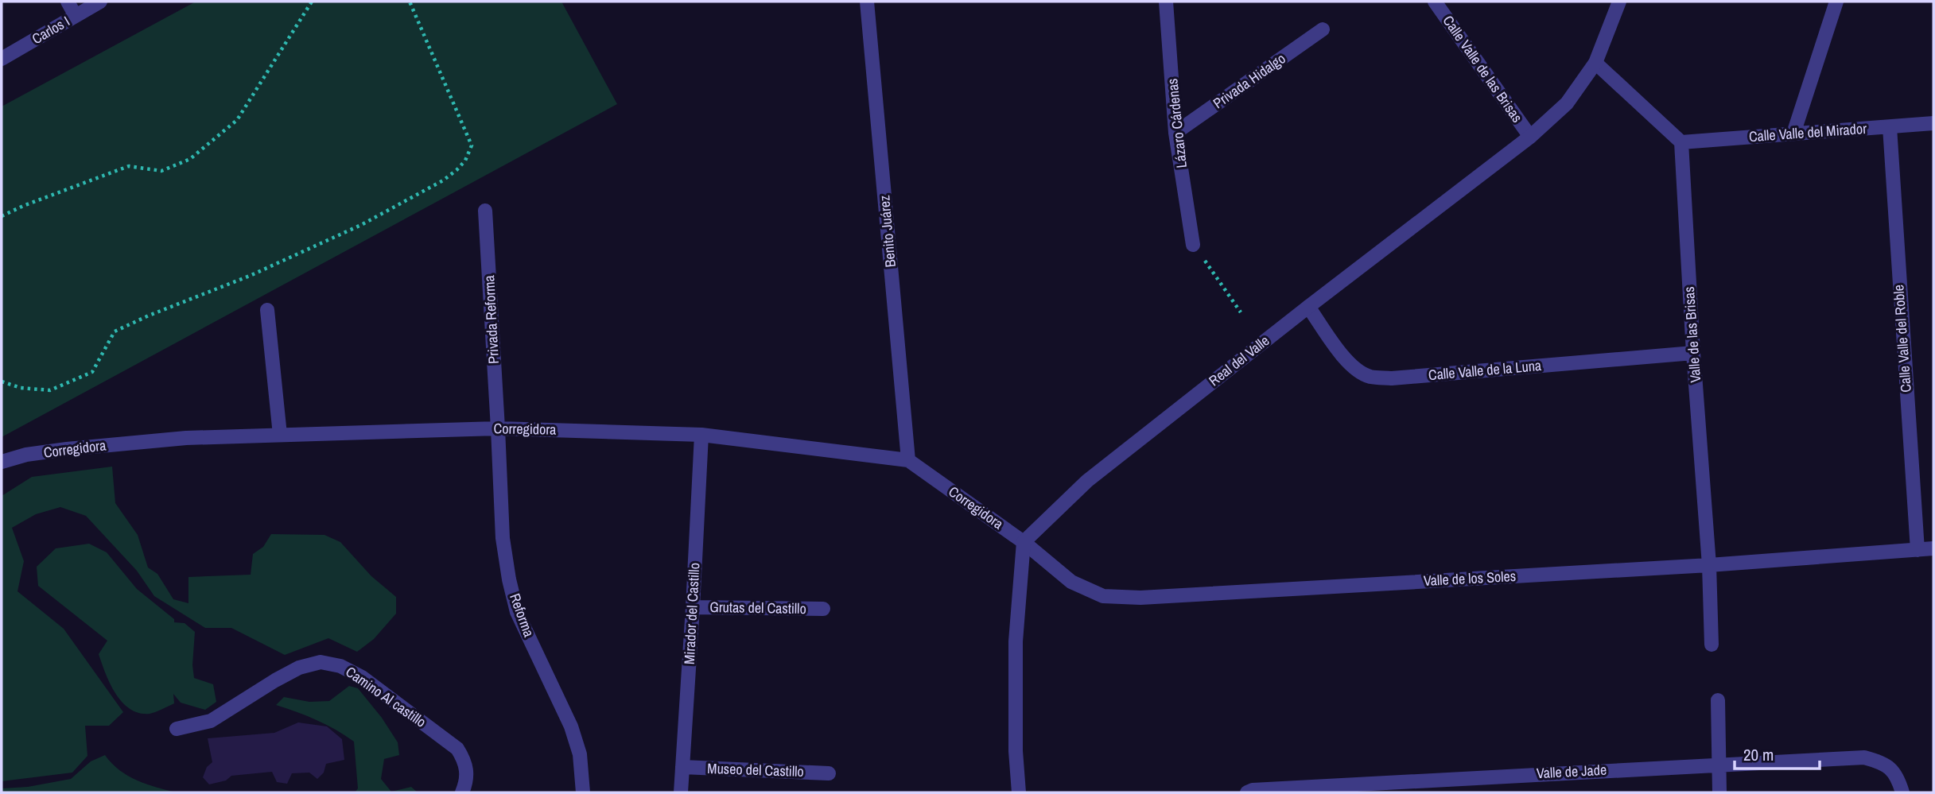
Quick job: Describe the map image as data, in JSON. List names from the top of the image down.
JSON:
{
  "streets": {
    "street": [
      "Carlos I",
      "Calle Valle de las Brisas",
      "Privada Hidalgo",
      "Lázaro Cárdenas",
      "Calle Valle del Mirador",
      "Benito Juárez",
      "Privada Reforma",
      "Valle de las Brisas",
      "Calle Valle del Roble",
      "Real del Valle",
      "Calle Valle de la Luna",
      "Corregidora",
      "Valle de los Soles",
      "Grutas del Castillo",
      "Mirador del Castillo",
      "Reforma",
      "Camino Al castillo",
      "Museo del Castillo",
      "Valle de Jade"
    ]
  },
  "crossings": [
    ["Calle Valle de las Brisas", "Real del Valle"],
    ["Privada Hidalgo", "Lázaro Cárdenas"],
    ["Calle Valle del Mirador", "Valle de las Brisas"],
    ["Calle Valle del Mirador", "Calle Valle del Roble"],
    ["Benito Juárez", "Corregidora"],
    ["Privada Reforma", "Corregidora"],
    ["Privada Reforma", "Reforma"],
    ["Valle de las Brisas", "Calle Valle de la Luna"],
    ["Valle de las Brisas", "Valle de los Soles"],
    ["Calle Valle del Roble", "Valle de los Soles"],
    ["Real del Valle", "Calle Valle de la Luna"],
    ["Real del Valle", "Corregidora"],
    ["Real del Valle", "Valle de los Soles"],
    ["Corregidora", "Valle de los Soles"],
    ["Corregidora", "Mirador del Castillo"],
    ["Corregidora", "Reforma"],
    ["Grutas del Castillo", "Mirador del Castillo"],
    ["Mirador del Castillo", "Museo del Castillo"]
  ],
  "scale_bar": "20 m"
}
